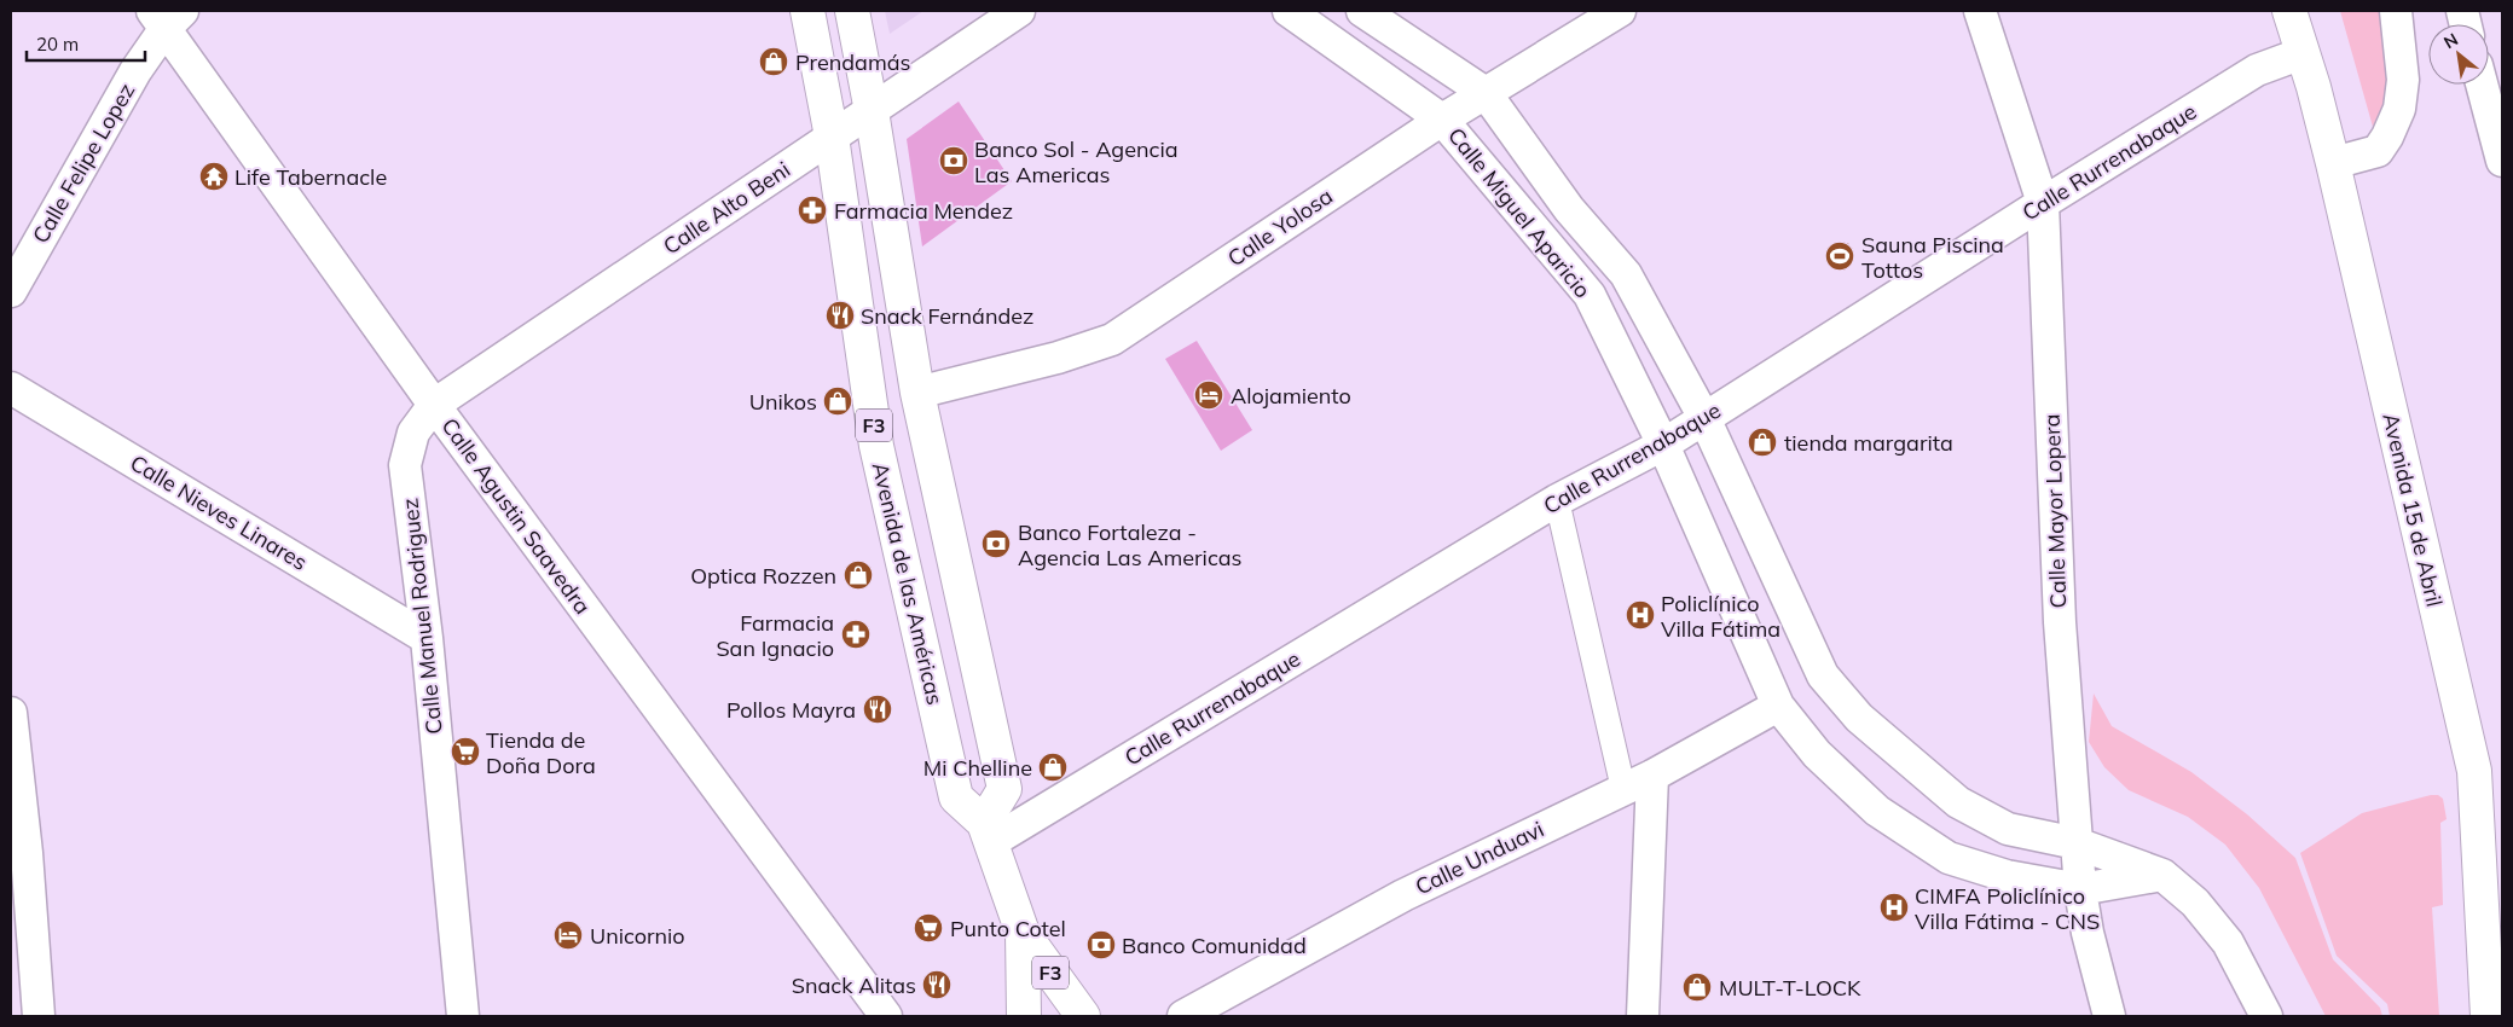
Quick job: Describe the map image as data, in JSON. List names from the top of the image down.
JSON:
{
  "streets": {
    "main road": ["F3", "Avenida 15 de Abril", "Avenida de las Américas"],
    "street": [
      "Calle Rurrenabaque",
      "Calle Felipe Lopez",
      "Calle Alto Beni",
      "Calle Miguel Aparicio",
      "Calle Yolosa",
      "Calle Mayor Lopera",
      "Calle Nieves Linares",
      "Calle Agustin Saavedra",
      "Calle Manuel Rodriguez",
      "Calle Unduavi"
    ]
  },
  "crossings": [
    ["Calle Rurrenabaque", "Calle Miguel Aparicio"],
    ["Calle Rurrenabaque", "F3"],
    ["Calle Rurrenabaque", "Avenida 15 de Abril"],
    ["Calle Rurrenabaque", "Calle Mayor Lopera"],
    ["Calle Rurrenabaque", "Avenida de las Américas"],
    ["Calle Felipe Lopez", "Calle Agustin Saavedra"],
    ["Calle Alto Beni", "F3"],
    ["Calle Alto Beni", "Calle Agustin Saavedra"],
    ["Calle Alto Beni", "Avenida de las Américas"],
    ["Calle Alto Beni", "Calle Manuel Rodriguez"],
    ["Calle Miguel Aparicio", "Calle Yolosa"],
    ["Calle Miguel Aparicio", "Calle Mayor Lopera"],
    ["Calle Miguel Aparicio", "Calle Unduavi"],
    ["Calle Yolosa", "F3"],
    ["F3", "Avenida de las Américas"],
    ["Calle Nieves Linares", "Calle Manuel Rodriguez"],
    ["Calle Agustin Saavedra", "Calle Manuel Rodriguez"]
  ],
  "places": {
    "shop": [
      "Prendamás",
      "Unikos",
      "tienda margarita",
      "Optica Rozzen",
      "Mi Chelline",
      "MULT-T-LOCK"
    ],
    "bank": ["Banco Sol - Agencia Las Americas", "Banco Fortaleza - Agencia Las Americas", "Banco Comunidad"],
    "temple": ["Life Tabernacle"],
    "pharmacy": ["Farmacia Mendez", "Farmacia San Ignacio"],
    "sports": ["Sauna Piscina Tottos"],
    "restaurant": ["Snack Fernández", "Pollos Mayra", "Snack Alitas"],
    "hotel": ["Alojamiento", "Unicornio"],
    "hospital": ["Policlínico Villa Fátima", "CIMFA Policlínico Villa Fátima - CNS"],
    "supermarket": ["Tienda de Doña Dora", "Punto Cotel"]
  },
  "scale_bar": "20 m",
  "north": "top left"
}
